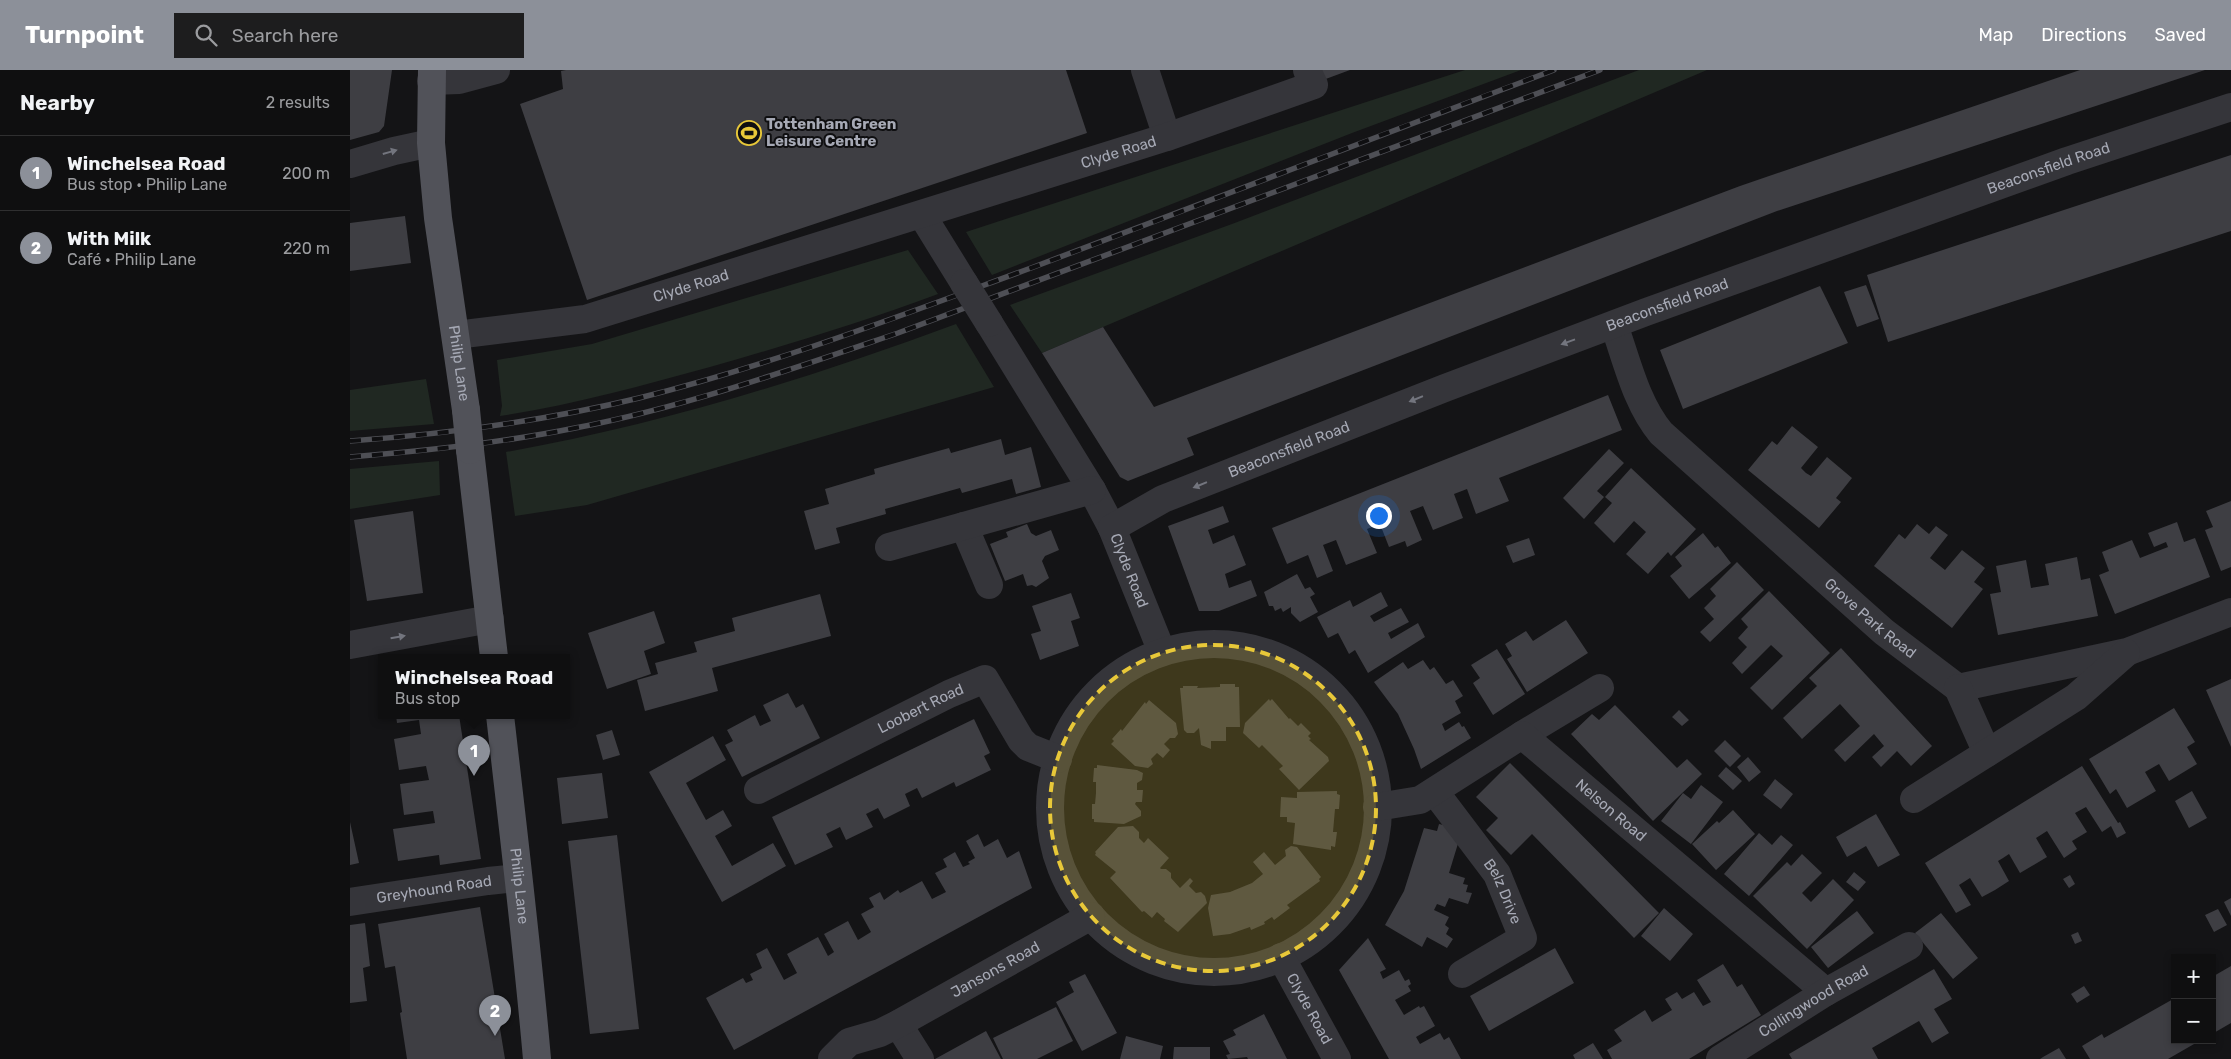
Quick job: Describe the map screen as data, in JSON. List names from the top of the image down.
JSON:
{
  "streets": {
    "main road": ["Philip Lane"],
    "street": [
      "Clyde Road",
      "Beaconsfield Road",
      "Grove Park Road",
      "Loobert Road",
      "Nelson Road",
      "Greyhound Road",
      "Belz Drive",
      "Jansons Road",
      "Collingwood Road"
    ]
  },
  "crossings": [
    ["Clyde Road", "Beaconsfield Road"],
    ["Clyde Road", "Philip Lane"],
    ["Beaconsfield Road", "Grove Park Road"],
    ["Philip Lane", "Greyhound Road"],
    ["Nelson Road", "Collingwood Road"]
  ],
  "one_way": ["Beaconsfield Road"],
  "places": {
    "sports": ["Tottenham Green Leisure Centre"]
  },
  "page": {
    "header": "Turnpoint",
    "search": "Search here",
    "nav": ["Map", "Directions", "Saved"],
    "heading": ["Nearby", "2 results"],
    "list": [
      {
        "mark": "1",
        "name": "Winchelsea Road",
        "note": "Bus stop · Philip Lane",
        "value": "200 m"
      },
      {
        "mark": "2",
        "name": "With Milk",
        "note": "Café · Philip Lane",
        "value": "220 m"
      }
    ],
    "popup": ["Winchelsea Road", "Bus stop"],
    "pins": ["1", "2"],
    "map_buttons": ["+", "−"]
  }
}
